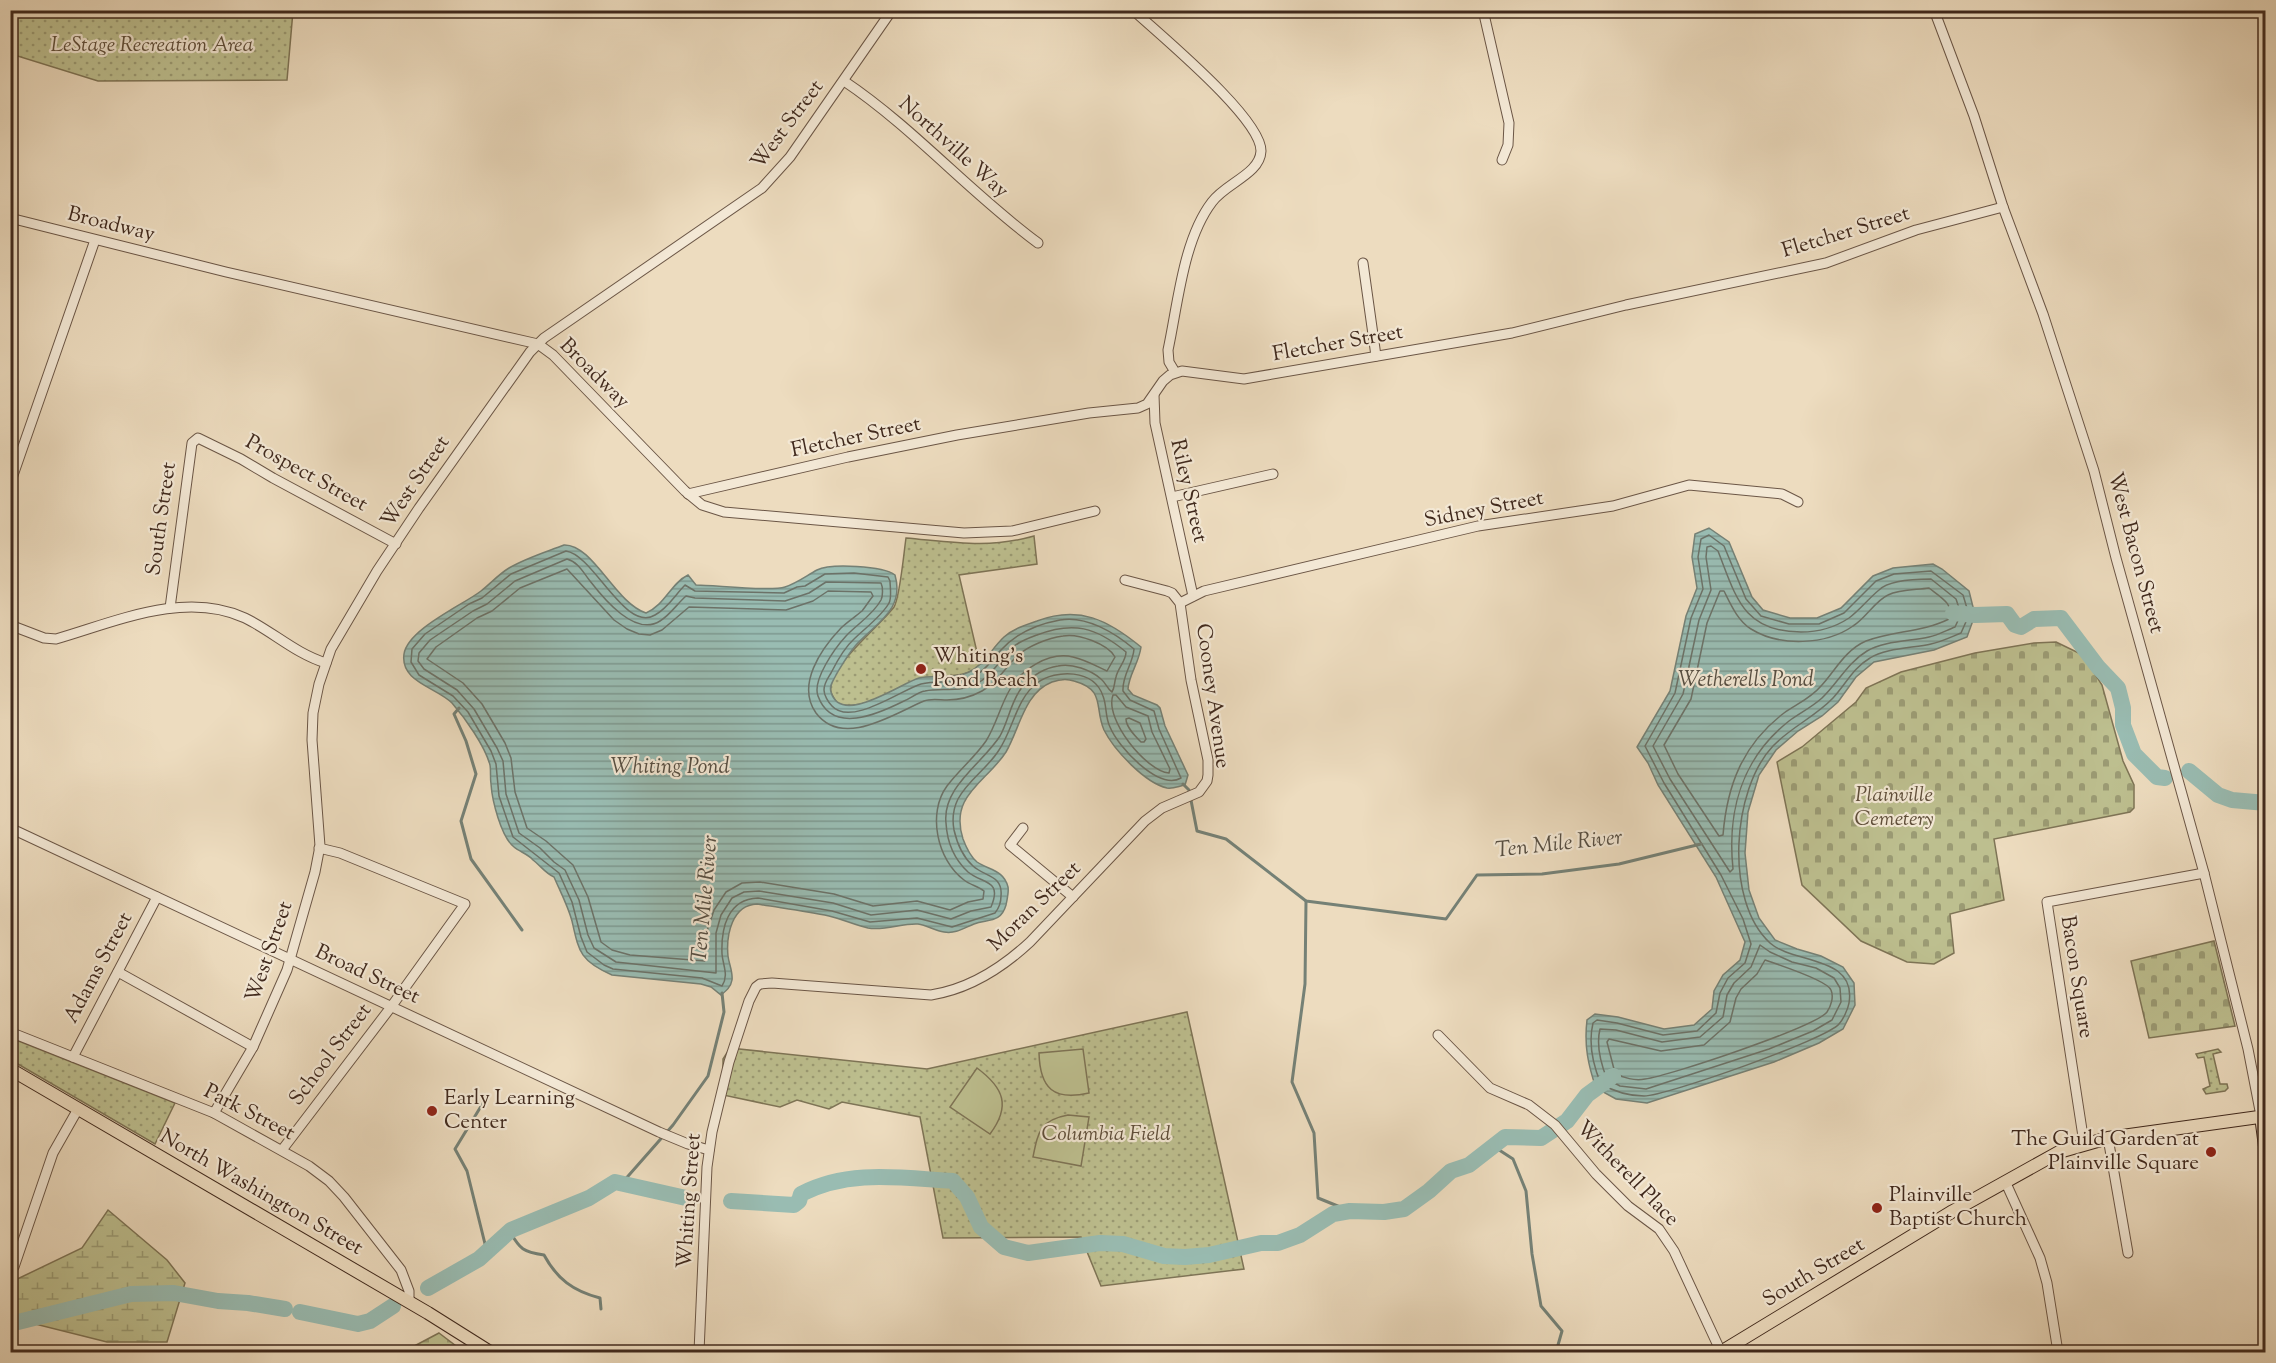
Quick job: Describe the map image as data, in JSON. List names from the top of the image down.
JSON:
{
  "streets": {
    "main road": ["South Street", "North Washington Street"],
    "street": [
      "West Street",
      "Northville Way",
      "Broadway",
      "Fletcher Street",
      "Prospect Street",
      "Riley Street",
      "Sidney Street",
      "West Bacon Street",
      "Cooney Avenue",
      "Moran Street",
      "Adams Street",
      "Broad Street",
      "Bacon Square",
      "School Street",
      "Park Street",
      "Witherell Place",
      "Whiting Street"
    ]
  },
  "crossings": [
    ["West Street", "Northville Way"],
    ["West Street", "Broadway"],
    ["West Street", "Prospect Street"],
    ["West Street", "Broad Street"],
    ["West Street", "School Street"],
    ["West Street", "Park Street"],
    ["Broadway", "Fletcher Street"],
    ["Fletcher Street", "Riley Street"],
    ["Fletcher Street", "West Bacon Street"],
    ["Prospect Street", "South Street"],
    ["Riley Street", "Sidney Street"],
    ["Sidney Street", "Cooney Avenue"],
    ["South Street", "West Bacon Street"],
    ["South Street", "Bacon Square"],
    ["South Street", "Witherell Place"],
    ["West Bacon Street", "Bacon Square"],
    ["Cooney Avenue", "Moran Street"],
    ["Moran Street", "Whiting Street"],
    ["Adams Street", "Broad Street"],
    ["Adams Street", "Park Street"],
    ["Broad Street", "School Street"],
    ["Broad Street", "Whiting Street"],
    ["School Street", "Park Street"],
    ["Park Street", "North Washington Street"]
  ],
  "water": ["Wetherells Pond", "Whiting Pond", "Ten Mile River"],
  "parks": ["LeStage Recreation Area", "Plainville Cemetery", "Columbia Field"],
  "places": [
    "Whiting's Pond Beach",
    "Early Learning Center",
    "The Guild Garden at Plainville Square",
    "Plainville Baptist Church"
  ]
}
